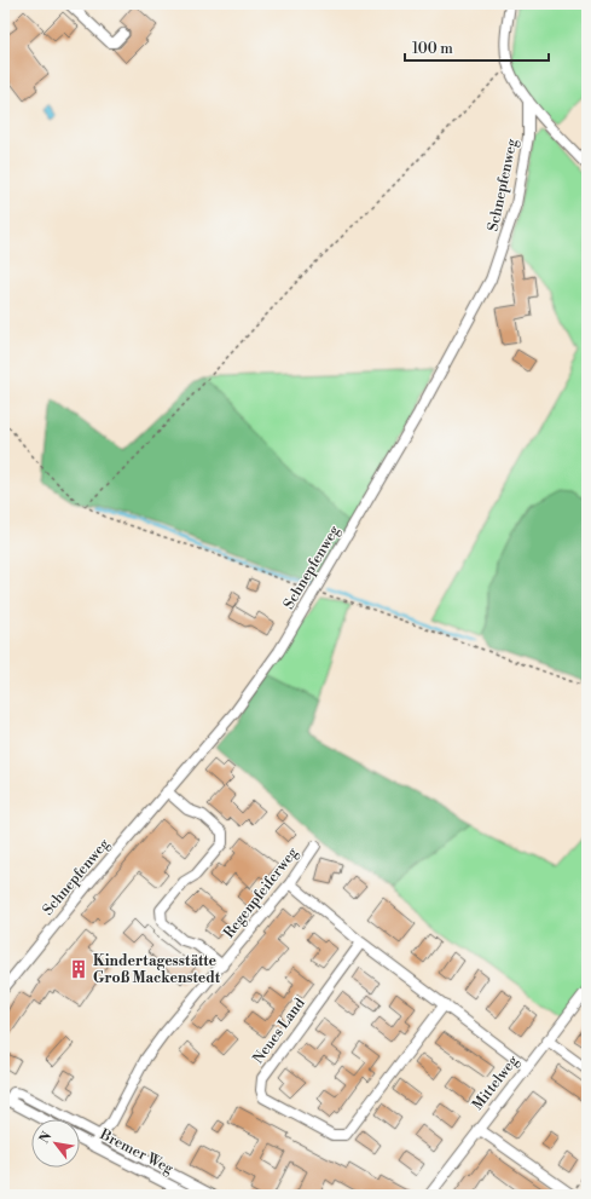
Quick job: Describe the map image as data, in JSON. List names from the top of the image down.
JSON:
{
  "streets": {
    "street": [
      "Schnepfenweg",
      "Regenpfeiferweg",
      "Neues Land",
      "Mittelweg",
      "Bremer Weg"
    ]
  },
  "crossings": [
    ["Regenpfeiferweg", "Bremer Weg"]
  ],
  "places": {
    "building": ["Kindertagesstätte Groß Mackenstedt"]
  },
  "scale_bar": "100 m",
  "north": "top left"
}
